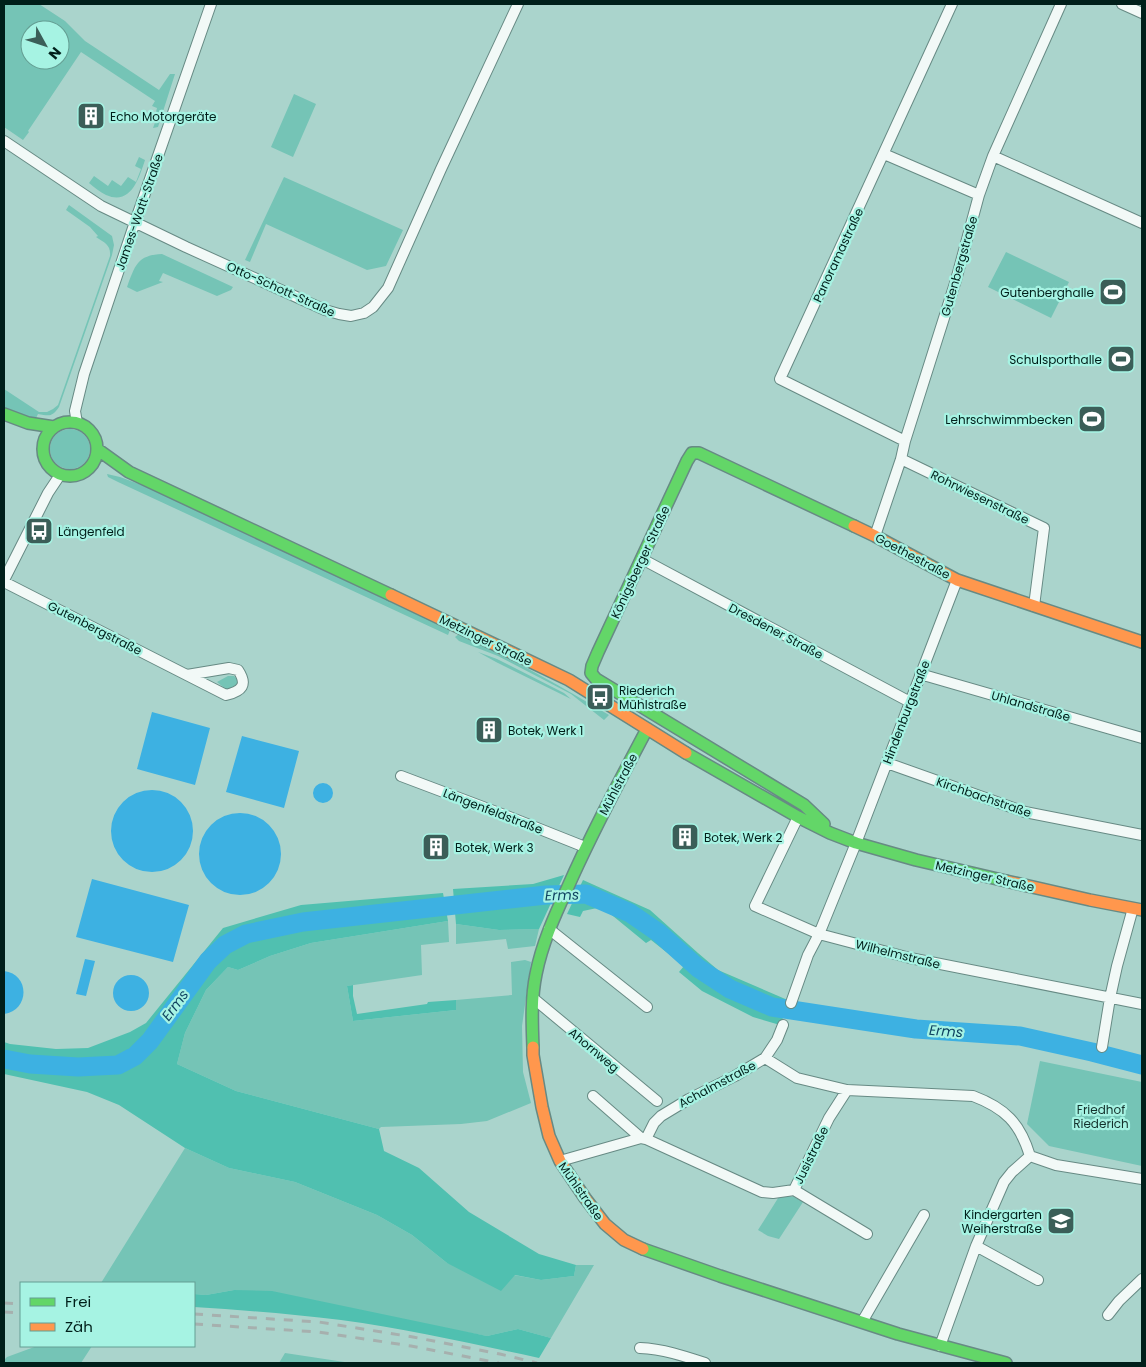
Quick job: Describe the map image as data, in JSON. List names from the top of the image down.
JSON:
{
  "streets": {
    "street": [
      "James-Watt-Straße",
      "Panoramastraße",
      "Gutenbergstraße",
      "Otto-Schott-Straße",
      "Rohrwiesenstraße",
      "Goethestraße",
      "Königsberger Straße",
      "Dresdener Straße",
      "Metzinger Straße",
      "Uhlandstraße",
      "Hindenburgstraße",
      "Mühlstraße",
      "Kirchbachstraße",
      "Längenfeldstraße",
      "Wilhelmstraße",
      "Ahornweg",
      "Achalmstraße",
      "Jusistraße"
    ]
  },
  "crossings": [
    ["James-Watt-Straße", "Otto-Schott-Straße"],
    ["James-Watt-Straße", "Metzinger Straße"],
    ["Panoramastraße", "Gutenbergstraße"],
    ["Gutenbergstraße", "Rohrwiesenstraße"],
    ["Gutenbergstraße", "Goethestraße"],
    ["Rohrwiesenstraße", "Goethestraße"],
    ["Goethestraße", "Königsberger Straße"],
    ["Goethestraße", "Hindenburgstraße"],
    ["Königsberger Straße", "Dresdener Straße"],
    ["Königsberger Straße", "Metzinger Straße"],
    ["Dresdener Straße", "Hindenburgstraße"],
    ["Metzinger Straße", "Hindenburgstraße"],
    ["Metzinger Straße", "Mühlstraße"],
    ["Metzinger Straße", "Wilhelmstraße"],
    ["Uhlandstraße", "Hindenburgstraße"],
    ["Hindenburgstraße", "Kirchbachstraße"],
    ["Hindenburgstraße", "Wilhelmstraße"],
    ["Mühlstraße", "Längenfeldstraße"],
    ["Mühlstraße", "Ahornweg"],
    ["Achalmstraße", "Jusistraße"]
  ],
  "water": ["Erms"],
  "parks": ["Friedhof Riederich"],
  "places": {
    "building": [
      "Echo Motorgeräte",
      "Botek, Werk 1",
      "Botek, Werk 2",
      "Botek, Werk 3"
    ],
    "sports": ["Gutenberghalle", "Schulsporthalle", "Lehrschwimmbecken"],
    "bus stop": ["Längenfeld", "Riederich Mühlstraße"],
    "school or university": ["Kindergarten Weiherstraße"]
  },
  "legend": ["Frei", "Zäh"],
  "north": "bottom right"
}
